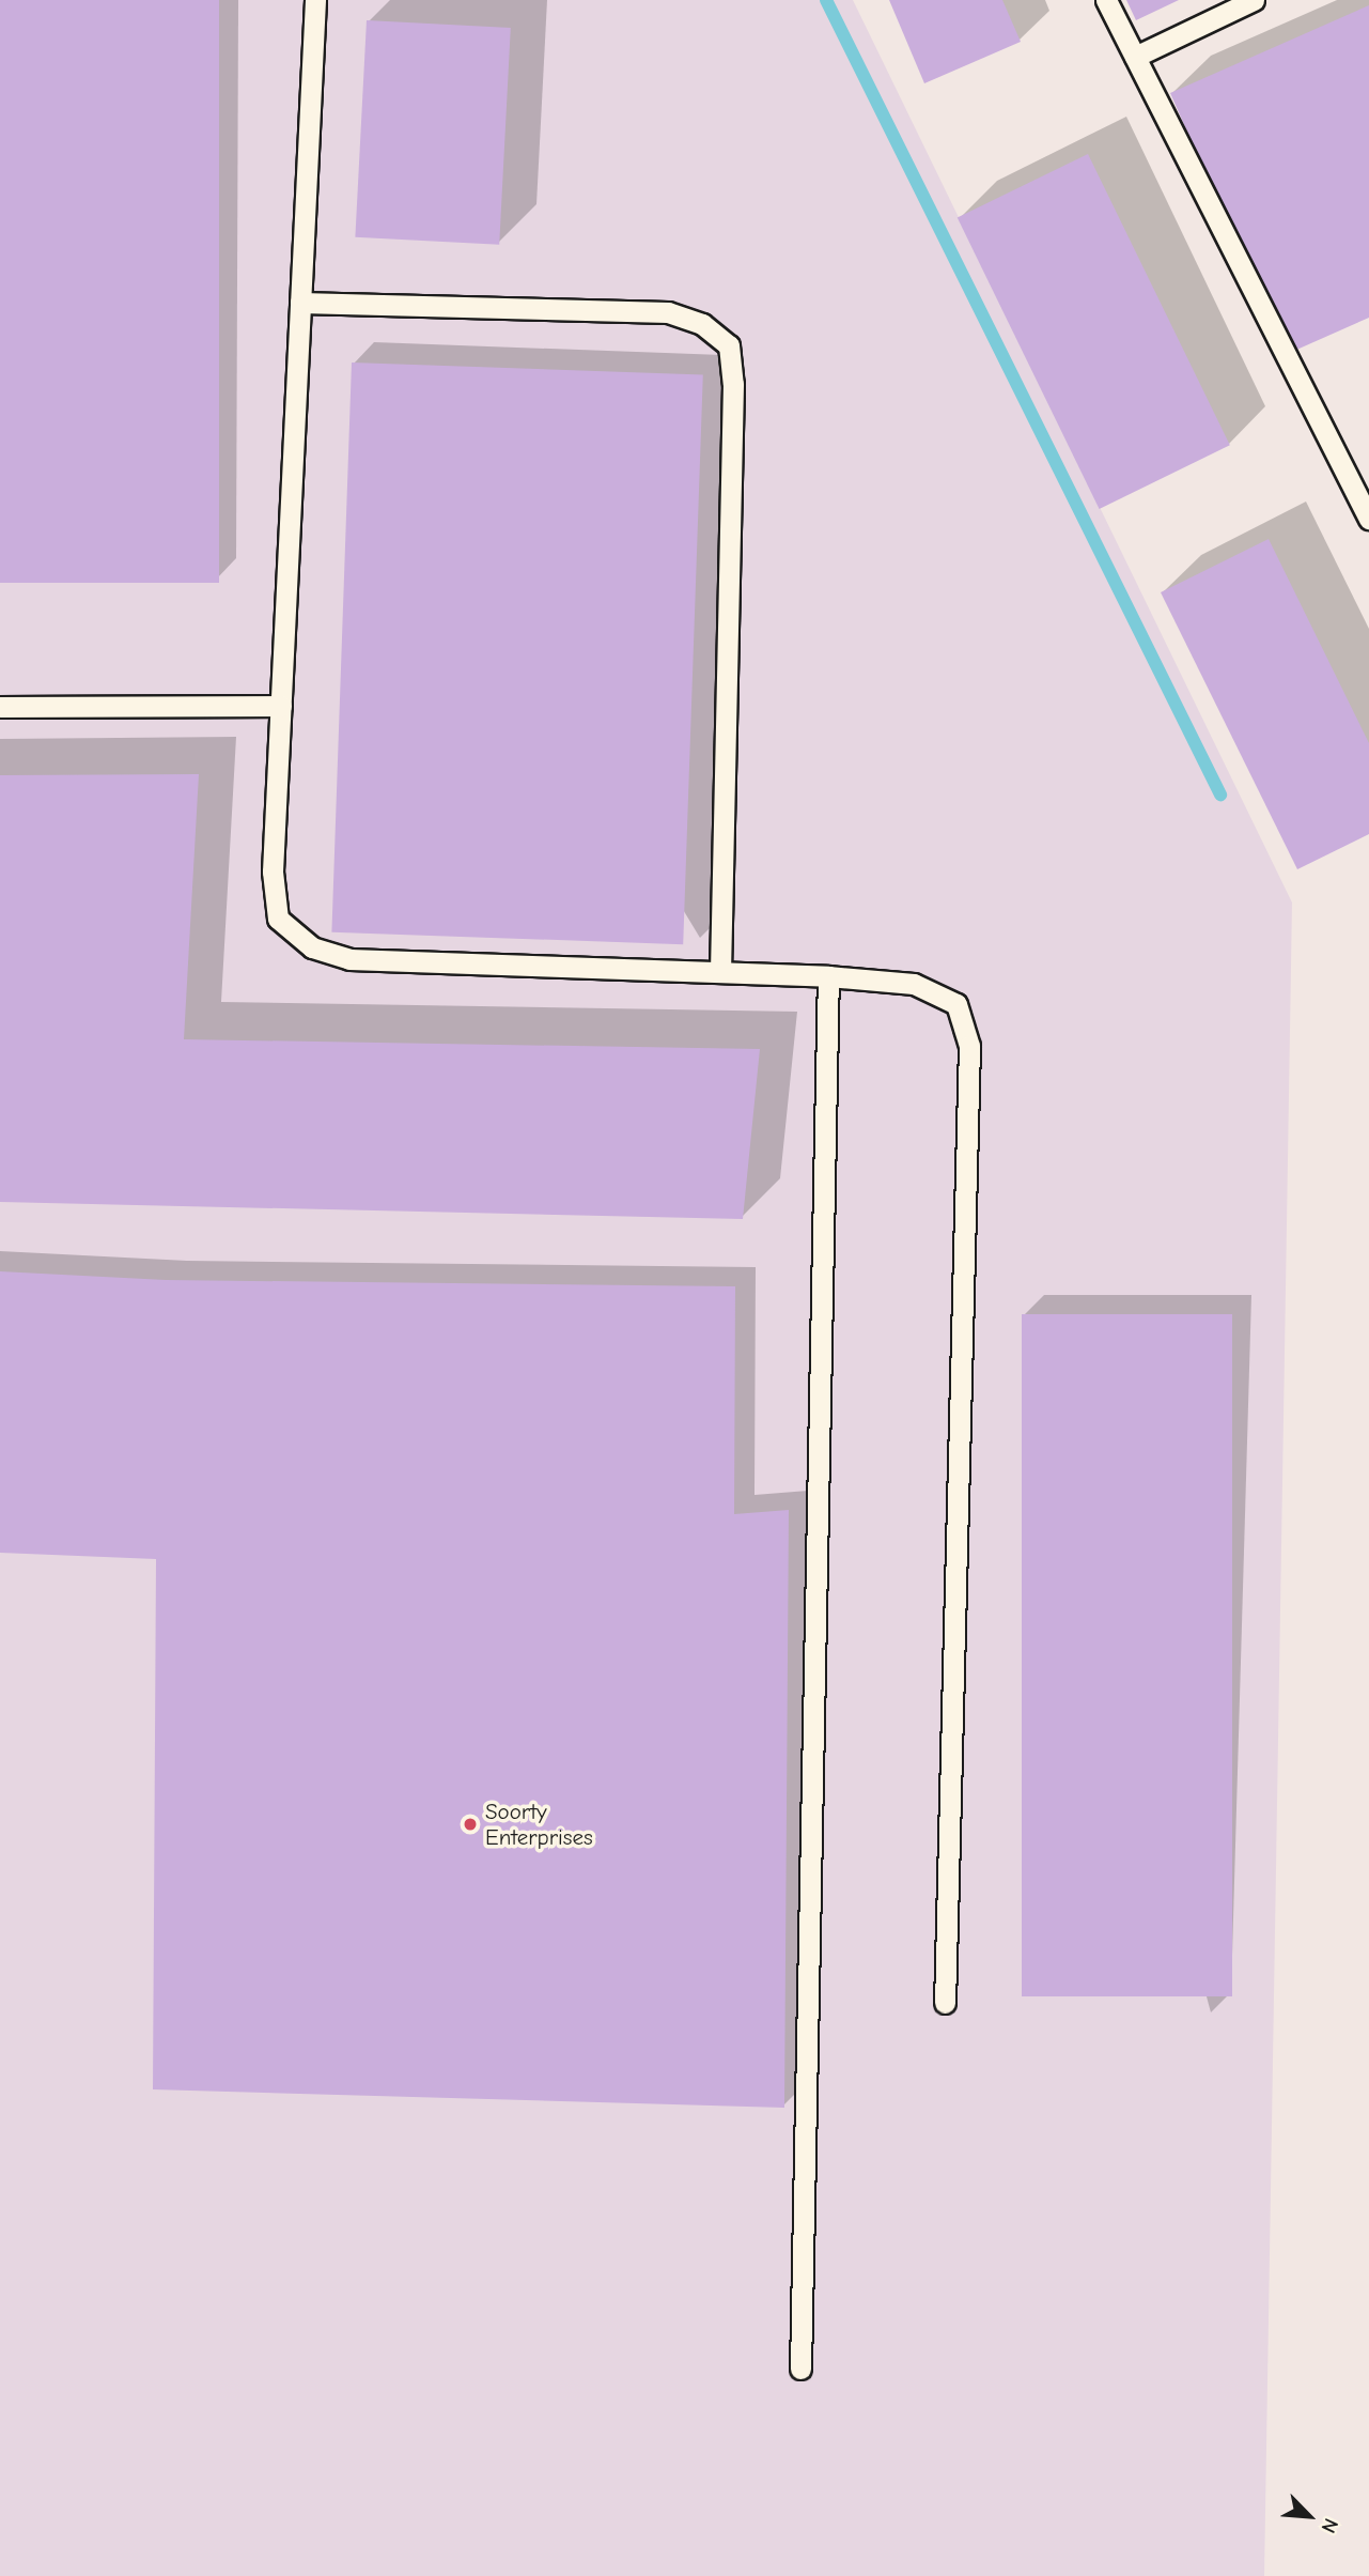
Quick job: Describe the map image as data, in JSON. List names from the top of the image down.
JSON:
{
  "places": ["Soorty Enterprises"],
  "north": "bottom right"
}
